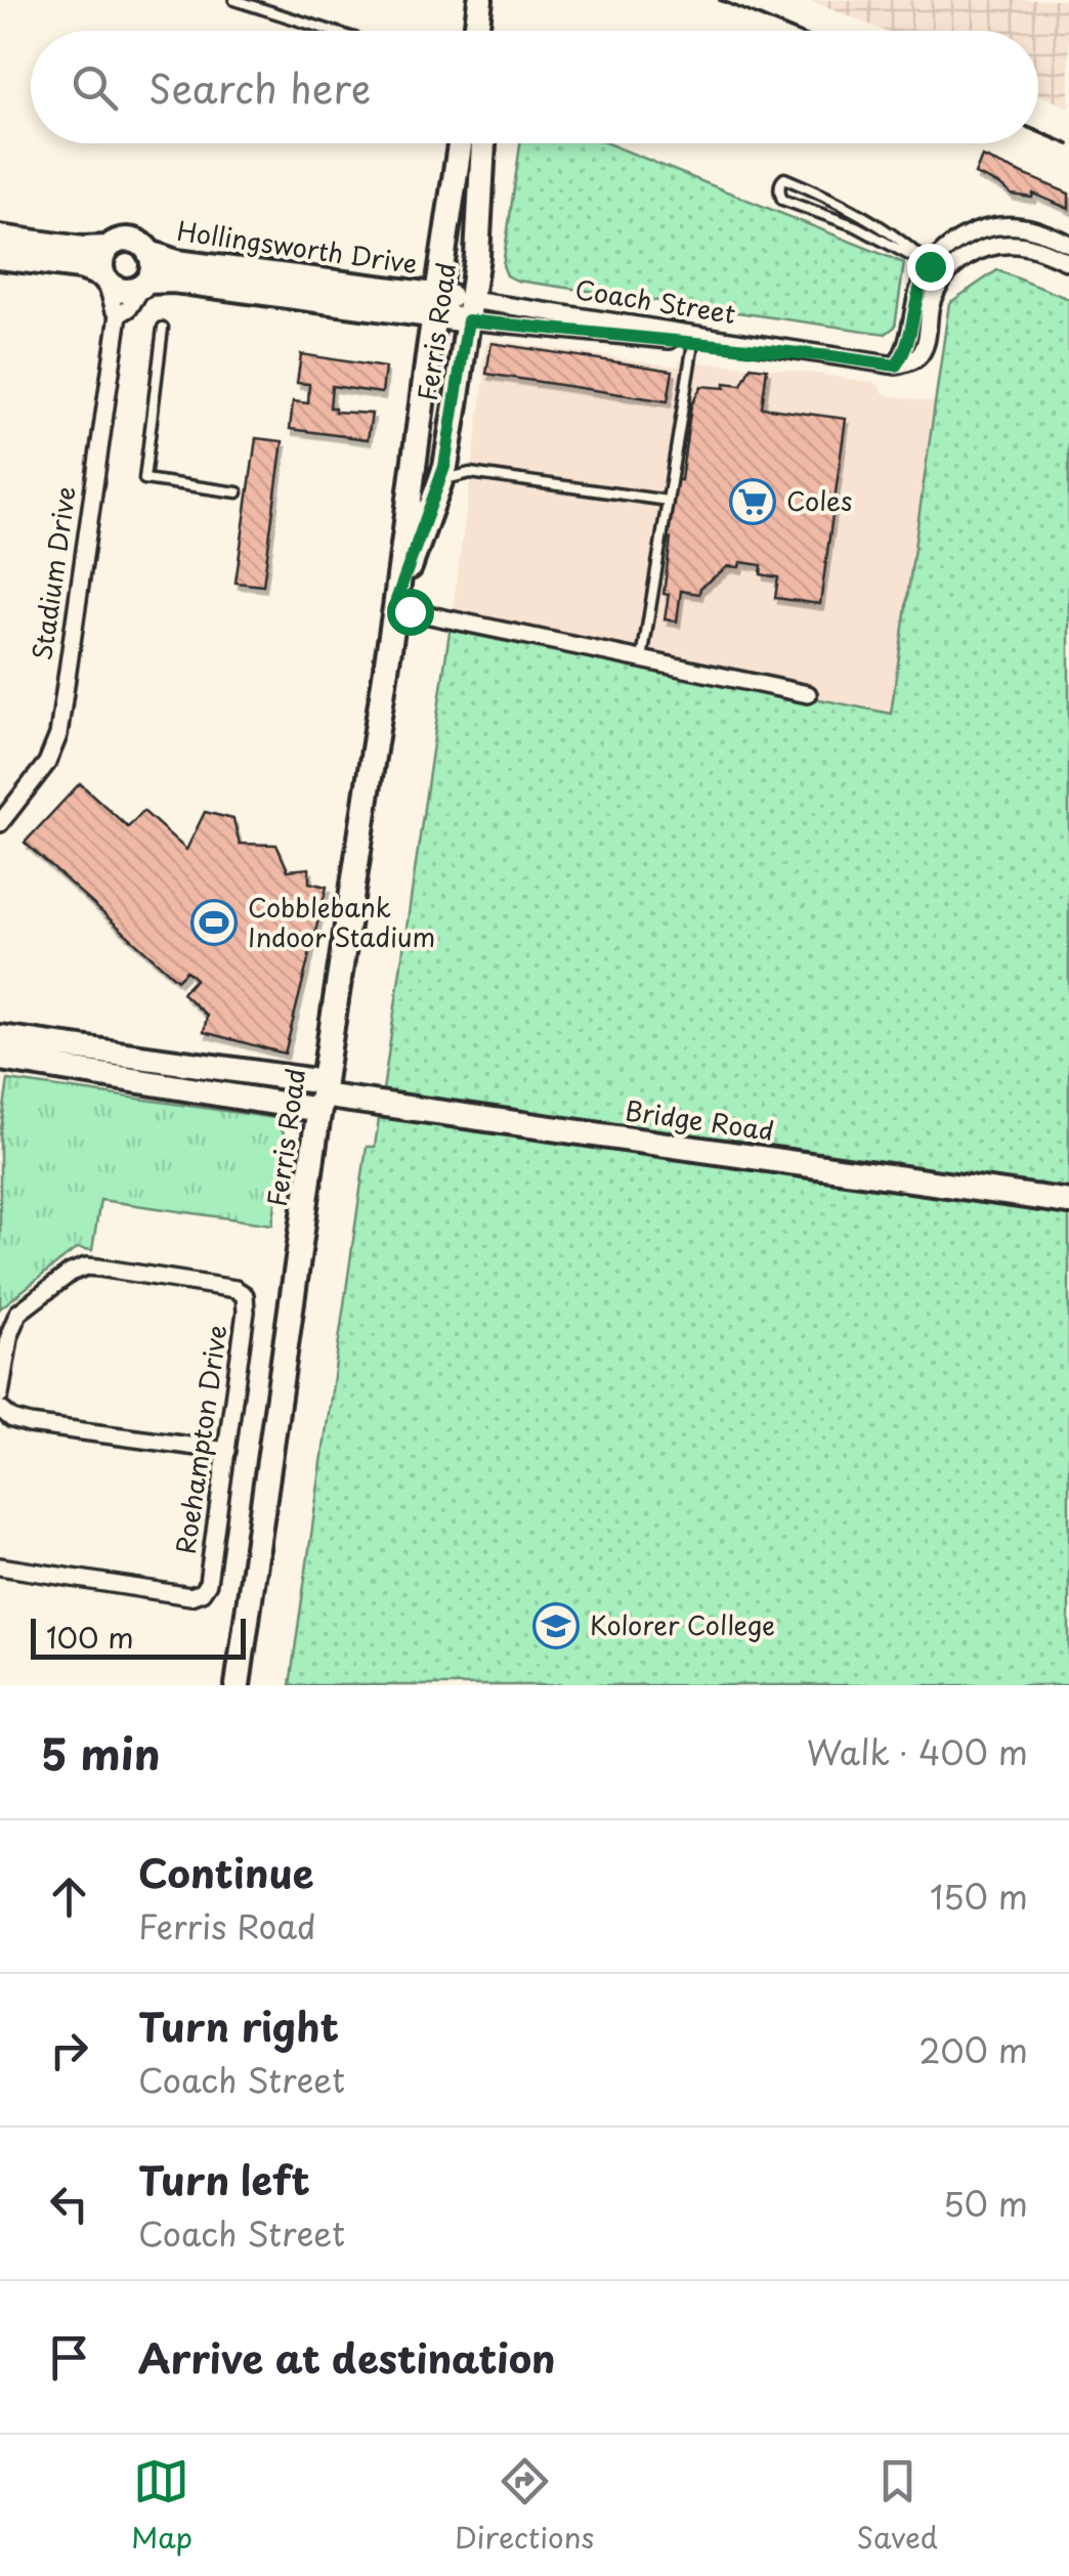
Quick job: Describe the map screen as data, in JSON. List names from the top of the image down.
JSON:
{
  "streets": {
    "street": [
      "Hollingsworth Drive",
      "Coach Street",
      "Ferris Road",
      "Stadium Drive",
      "Bridge Road",
      "Roehampton Drive"
    ]
  },
  "crossings": [
    ["Hollingsworth Drive", "Ferris Road"],
    ["Hollingsworth Drive", "Stadium Drive"],
    ["Coach Street", "Ferris Road"],
    ["Ferris Road", "Bridge Road"]
  ],
  "places": {
    "supermarket": ["Coles"],
    "sports": ["Cobblebank Indoor Stadium"],
    "school or university": ["Kolorer College"]
  },
  "scale_bar": "100 m",
  "page": {
    "search": "Search here",
    "scale": "100 m",
    "heading": ["5 min", "Walk · 400 m"],
    "list": [
      ["Continue", "Ferris Road", "150 m"],
      ["Turn right", "Coach Street", "200 m"],
      ["Turn left", "Coach Street", "50 m"],
      "Arrive at destination"
    ],
    "nav": ["Map", "Directions", "Saved"]
  }
}
